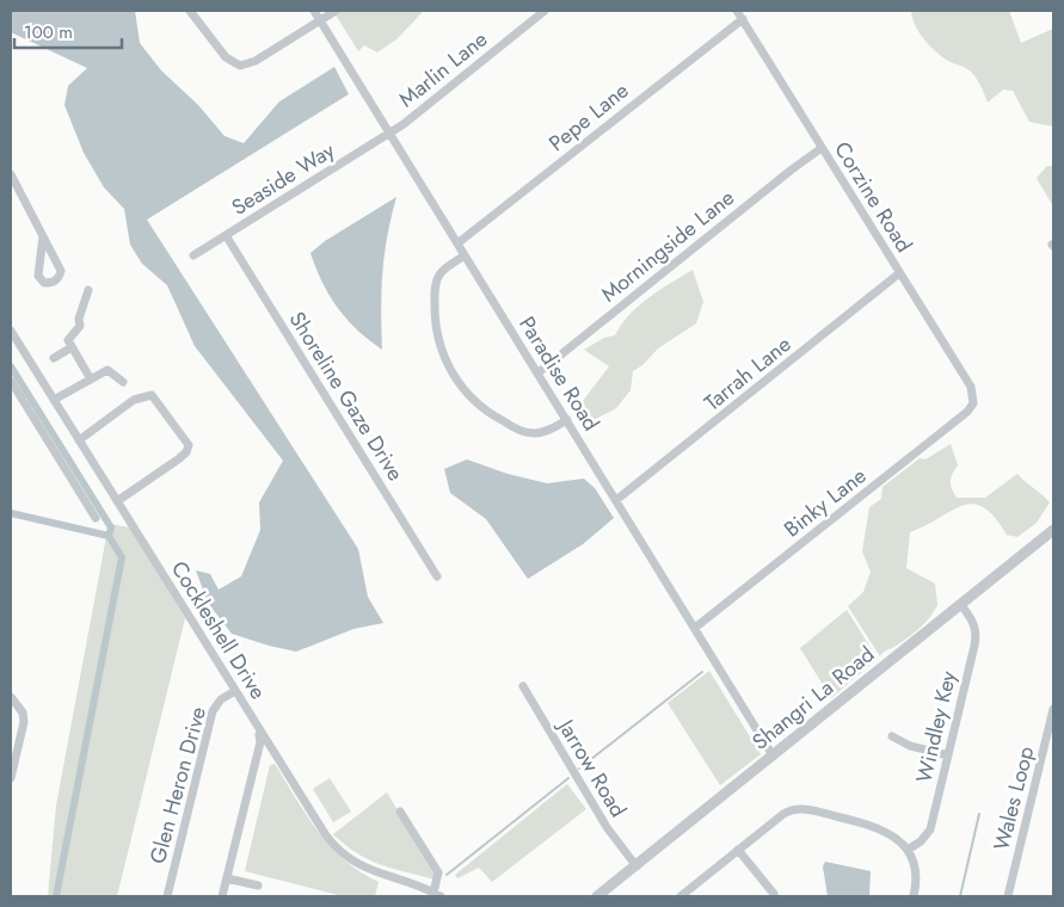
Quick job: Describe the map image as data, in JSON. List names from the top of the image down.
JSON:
{
  "streets": {
    "street": [
      "Marlin Lane",
      "Pepe Lane",
      "Seaside Way",
      "Corzine Road",
      "Morningside Lane",
      "Paradise Road",
      "Tarrah Lane",
      "Shoreline Gaze Drive",
      "Binky Lane",
      "Cockleshell Drive",
      "Shangri La Road",
      "Windley Key",
      "Jarrow Road",
      "Glen Heron Drive",
      "Wales Loop"
    ]
  },
  "crossings": [
    ["Marlin Lane", "Seaside Way"],
    ["Marlin Lane", "Paradise Road"],
    ["Pepe Lane", "Corzine Road"],
    ["Pepe Lane", "Paradise Road"],
    ["Seaside Way", "Paradise Road"],
    ["Seaside Way", "Shoreline Gaze Drive"],
    ["Corzine Road", "Morningside Lane"],
    ["Corzine Road", "Tarrah Lane"],
    ["Corzine Road", "Binky Lane"],
    ["Morningside Lane", "Paradise Road"],
    ["Paradise Road", "Tarrah Lane"],
    ["Paradise Road", "Binky Lane"],
    ["Paradise Road", "Shangri La Road"],
    ["Cockleshell Drive", "Glen Heron Drive"],
    ["Shangri La Road", "Windley Key"],
    ["Shangri La Road", "Jarrow Road"]
  ],
  "scale_bar": "100 m"
}
